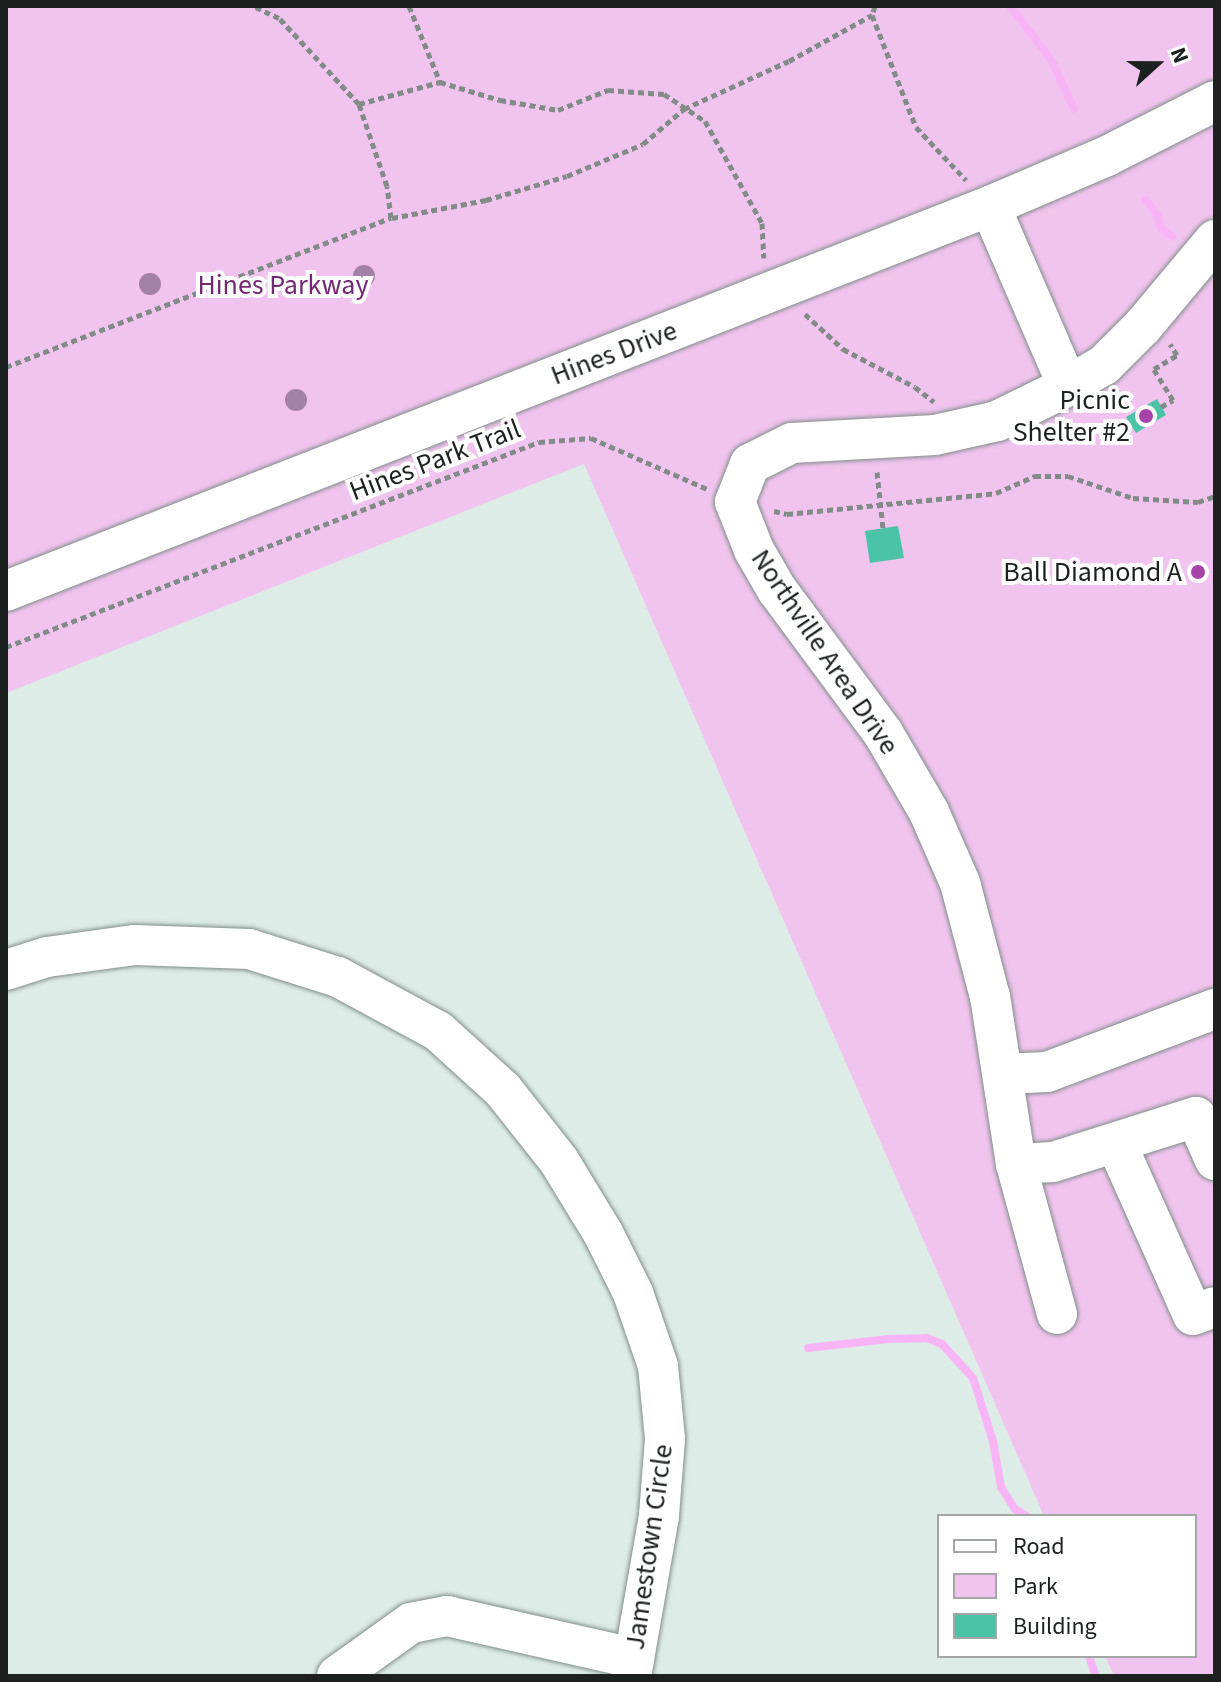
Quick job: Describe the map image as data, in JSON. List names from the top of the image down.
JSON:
{
  "streets": {
    "street": ["Hines Drive", "Northville Area Drive", "Jamestown Circle"],
    "path": ["Hines Park Trail"]
  },
  "crossings": [
    ["Hines Park Trail", "Northville Area Drive"]
  ],
  "parks": ["Hines Parkway"],
  "places": ["Picnic Shelter #2", "Ball Diamond A"],
  "legend": ["Road", "Park", "Building"],
  "north": "right"
}
